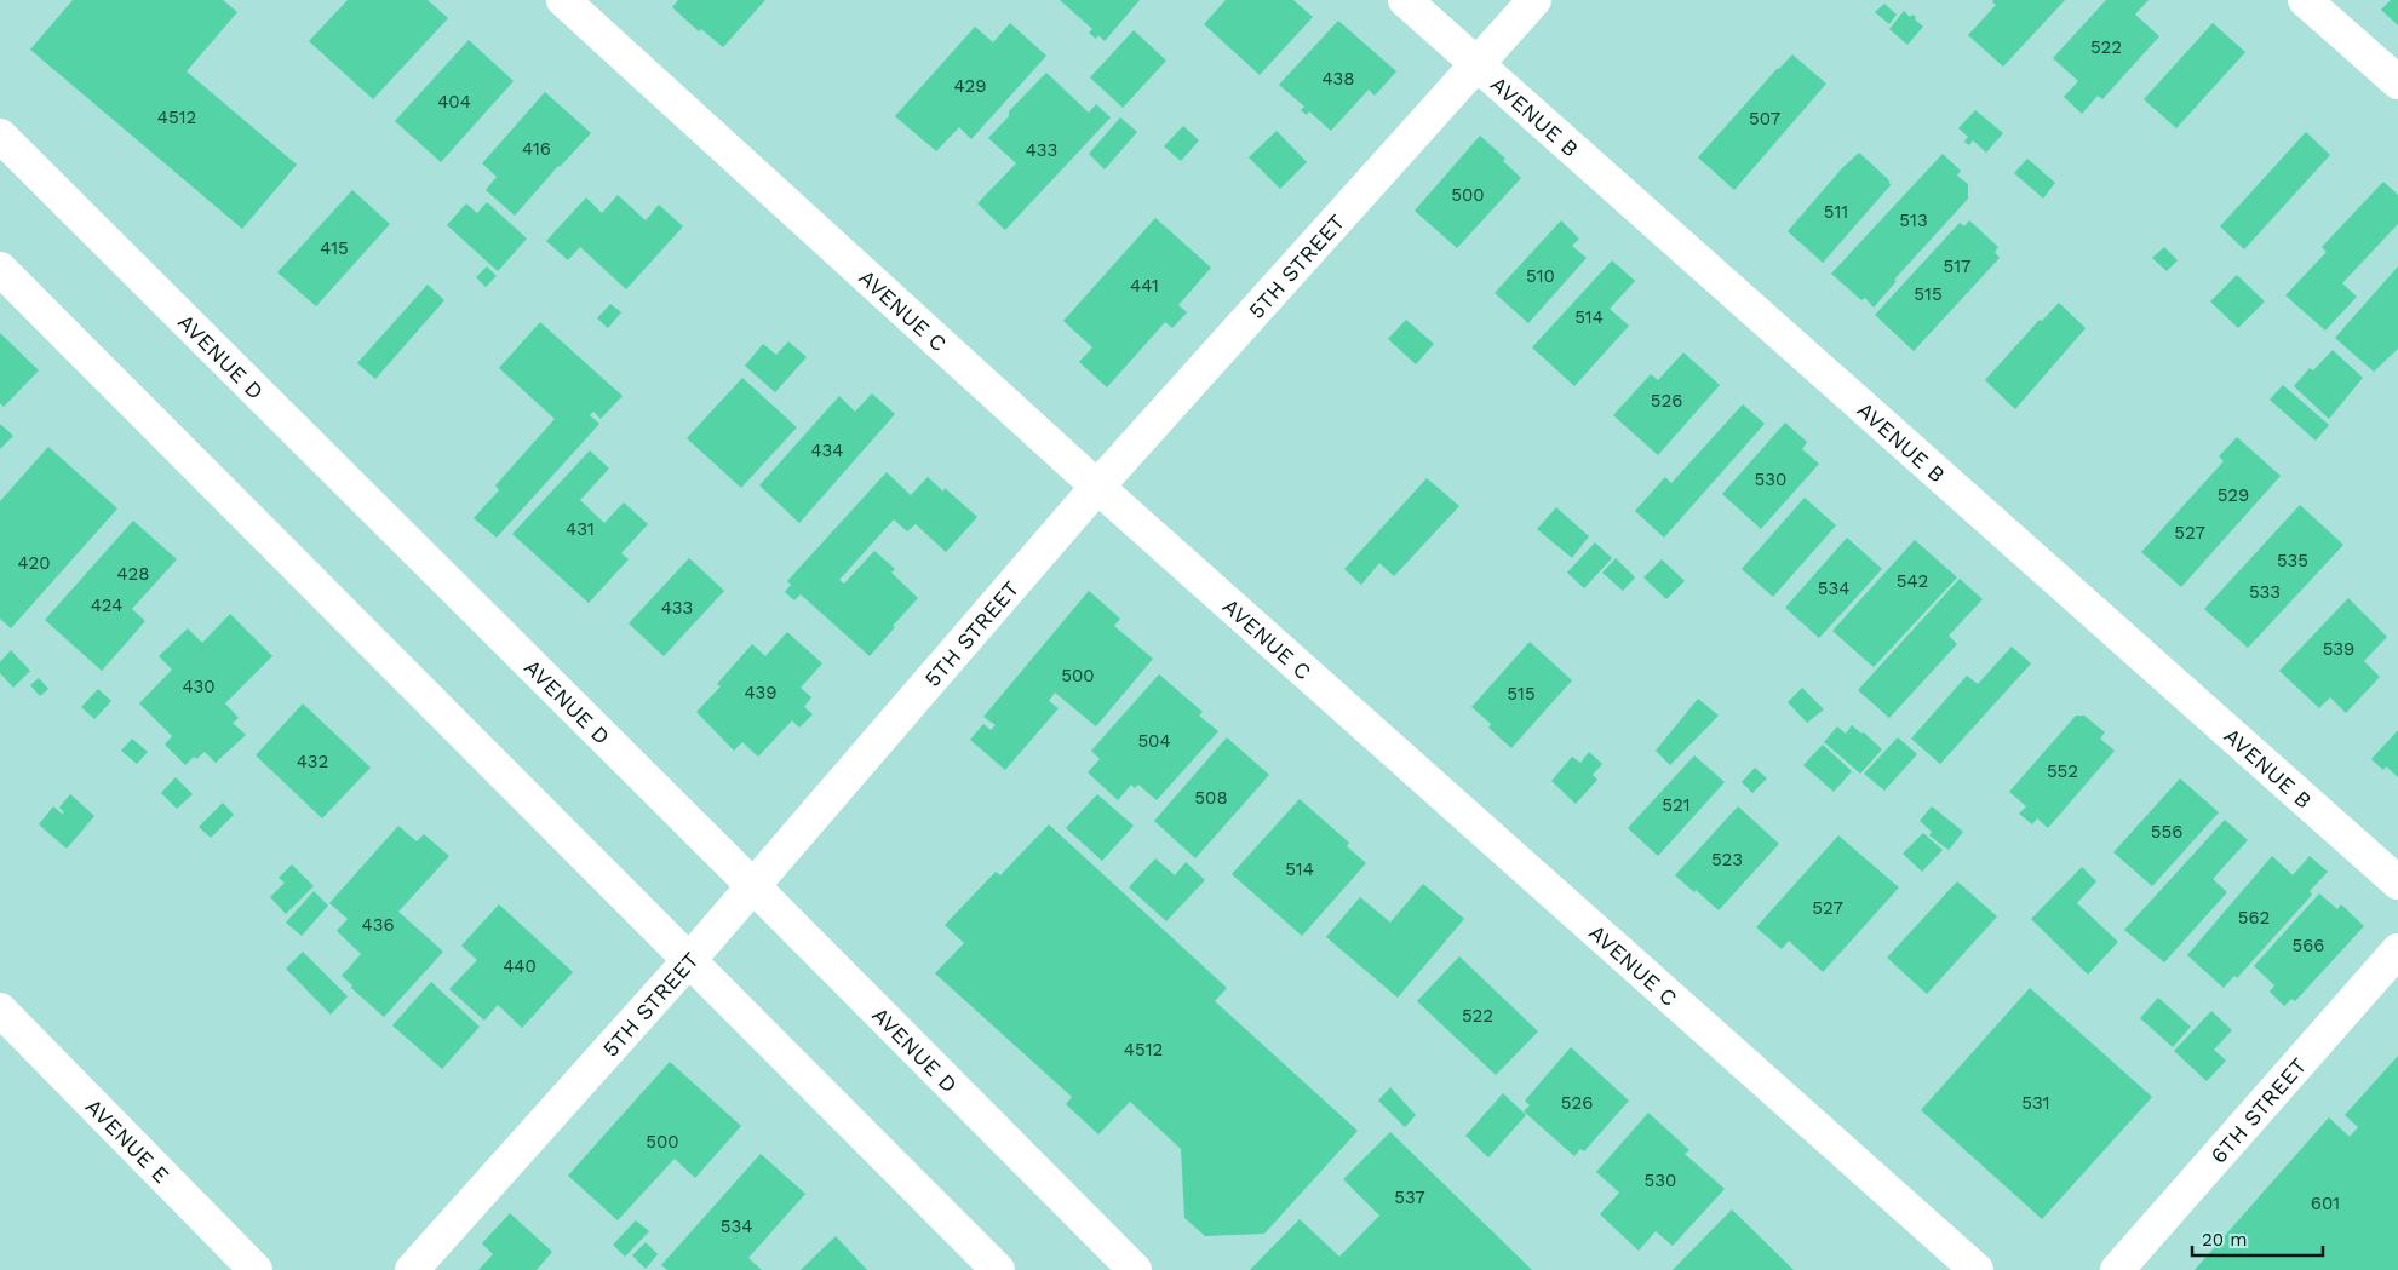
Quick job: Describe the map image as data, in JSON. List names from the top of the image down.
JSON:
{
  "streets": {
    "street": [
      "AVENUE B",
      "5TH STREET",
      "AVENUE C",
      "AVENUE D",
      "6TH STREET",
      "AVENUE E"
    ]
  },
  "crossings": [
    ["AVENUE B", "5TH STREET"],
    ["5TH STREET", "AVENUE C"],
    ["5TH STREET", "AVENUE D"]
  ],
  "house_numbers": [
    "522",
    "438",
    "429",
    "404",
    "4512",
    "507",
    "416",
    "433",
    "500",
    "511",
    "513",
    "415",
    "517",
    "510",
    "441",
    "515",
    "514",
    "526",
    "434",
    "530",
    "529",
    "431",
    "527",
    "535",
    "420",
    "428",
    "542",
    "534",
    "533",
    "424",
    "433",
    "539",
    "500",
    "430",
    "439",
    "515",
    "504",
    "432",
    "552",
    "508",
    "521",
    "556",
    "523",
    "514",
    "527",
    "562",
    "436",
    "566",
    "440",
    "522",
    "4512",
    "526",
    "531",
    "500",
    "530",
    "537",
    "601",
    "534"
  ],
  "scale_bar": "20 m"
}
